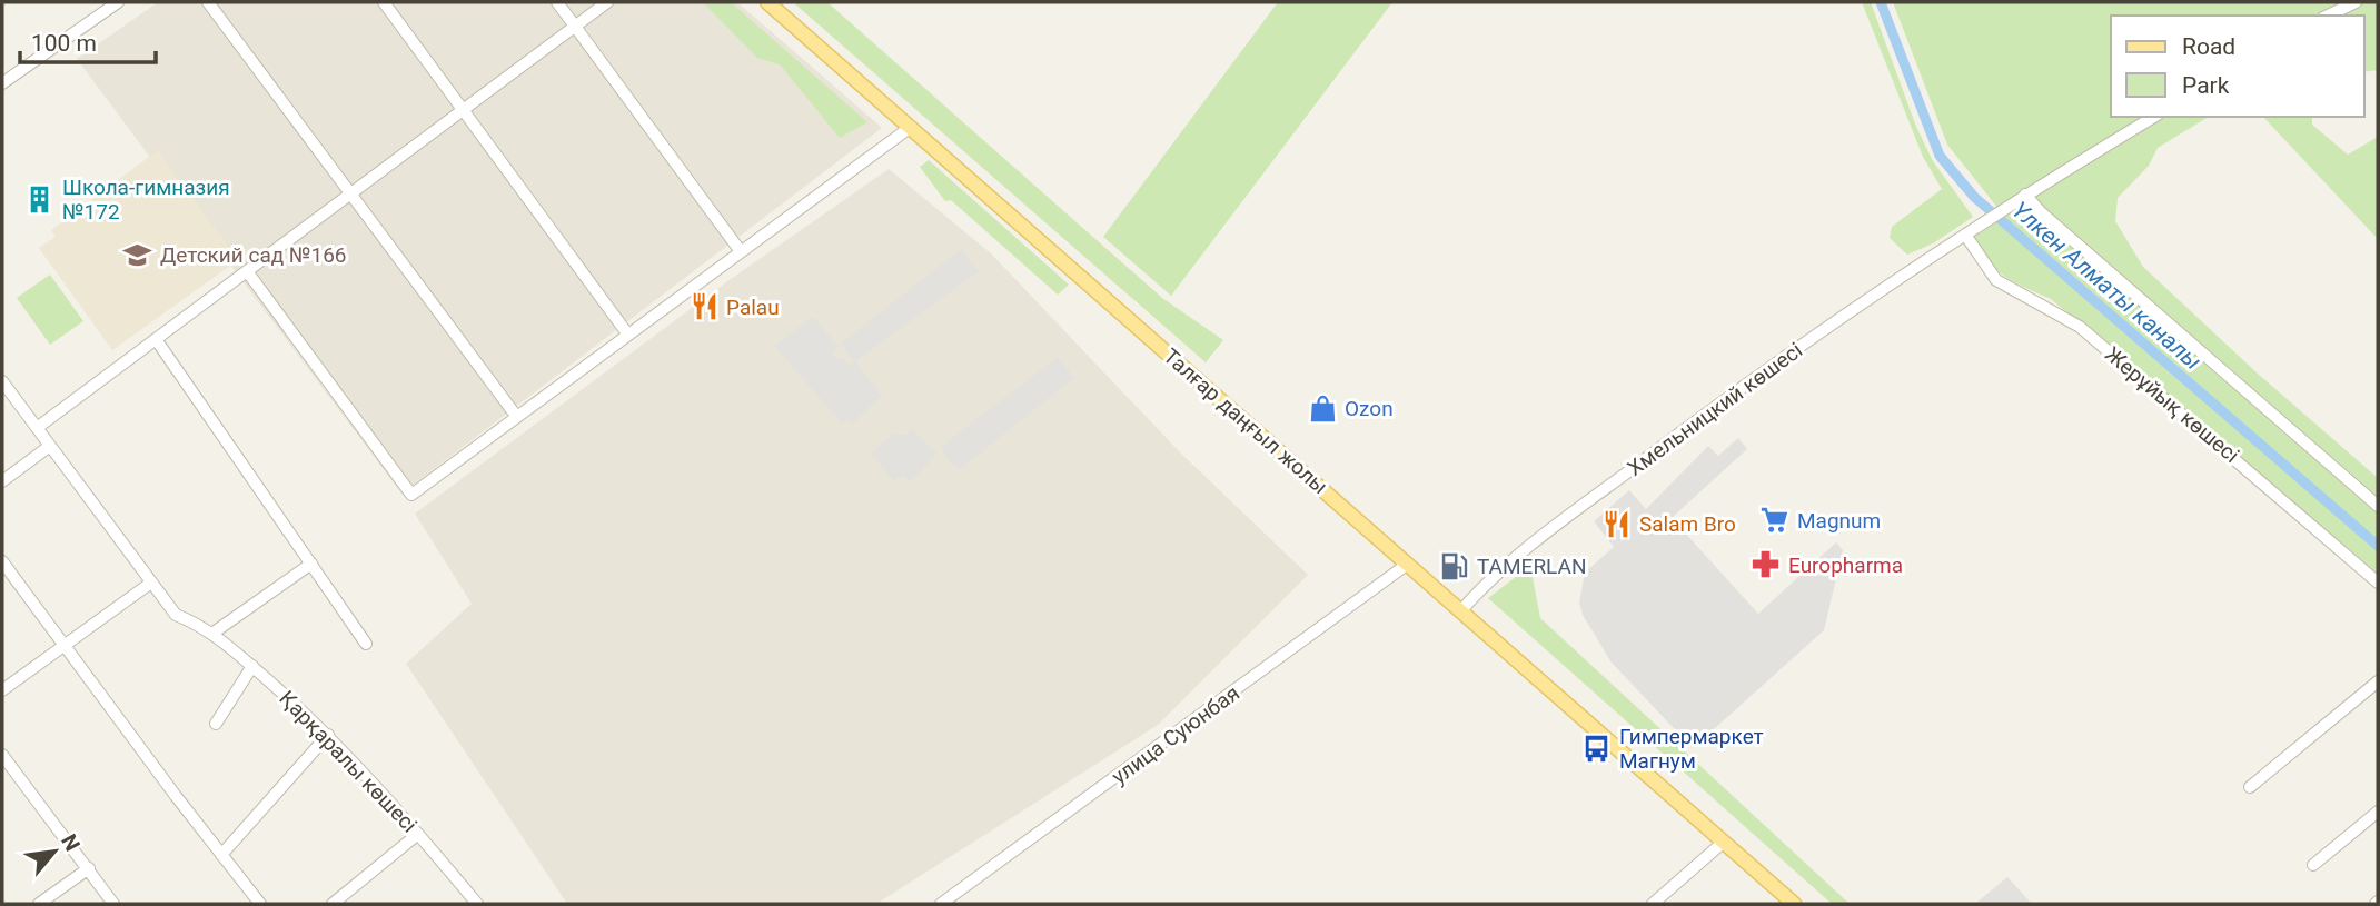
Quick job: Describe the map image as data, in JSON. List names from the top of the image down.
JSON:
{
  "streets": {
    "main road": ["Талғар даңғыл жолы"],
    "street": [
      "Жерұйық көшесі",
      "Хмельницкий көшесі",
      "улица Суюнбая",
      "Қарқаралы көшесі"
    ]
  },
  "crossings": [
    ["Жерұйық көшесі", "Хмельницкий көшесі"],
    ["Хмельницкий көшесі", "Талғар даңғыл жолы"],
    ["Талғар даңғыл жолы", "улица Суюнбая"]
  ],
  "water": ["Үлкен Алматы каналы"],
  "places": {
    "building": ["Школа-гимназия №172"],
    "school or university": ["Детский сад №166"],
    "restaurant": ["Palau", "Salam Bro"],
    "shop": ["Ozon"],
    "supermarket": ["Magnum"],
    "pharmacy": ["Europharma"],
    "fuel station": ["TAMERLAN"],
    "bus stop": ["Гимпермаркет Магнум"]
  },
  "legend": ["Road", "Park"],
  "scale_bar": "100 m",
  "north": "top right"
}
